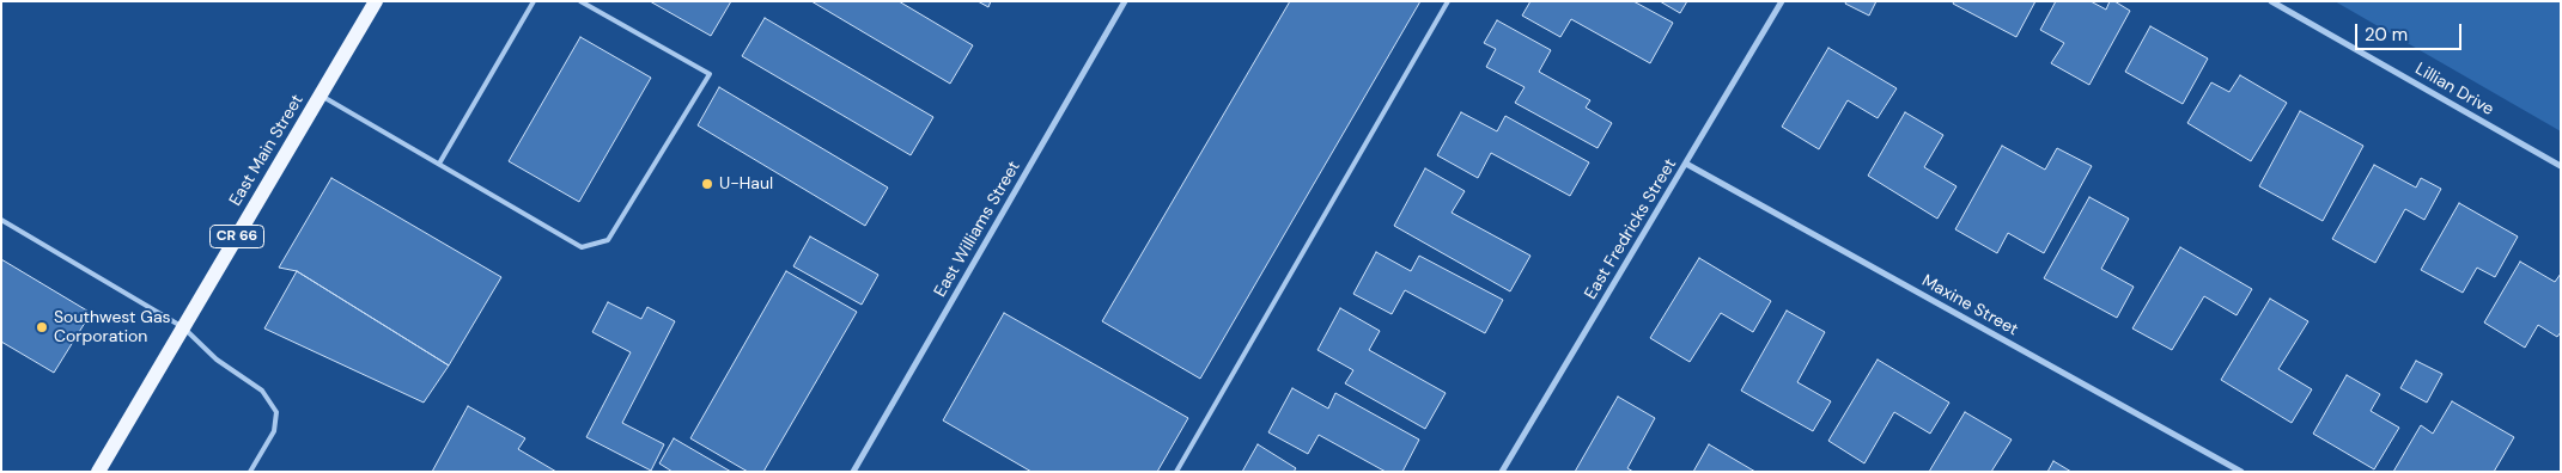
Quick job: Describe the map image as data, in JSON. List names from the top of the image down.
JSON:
{
  "streets": {
    "main road": ["East Main Street", "CR 66"],
    "street": [
      "Lillian Drive",
      "East Williams Street",
      "East Fredricks Street",
      "Maxine Street"
    ]
  },
  "crossings": [
    ["East Fredricks Street", "Maxine Street"]
  ],
  "places": ["U-Haul", "Southwest Gas Corporation"],
  "scale_bar": "20 m"
}
